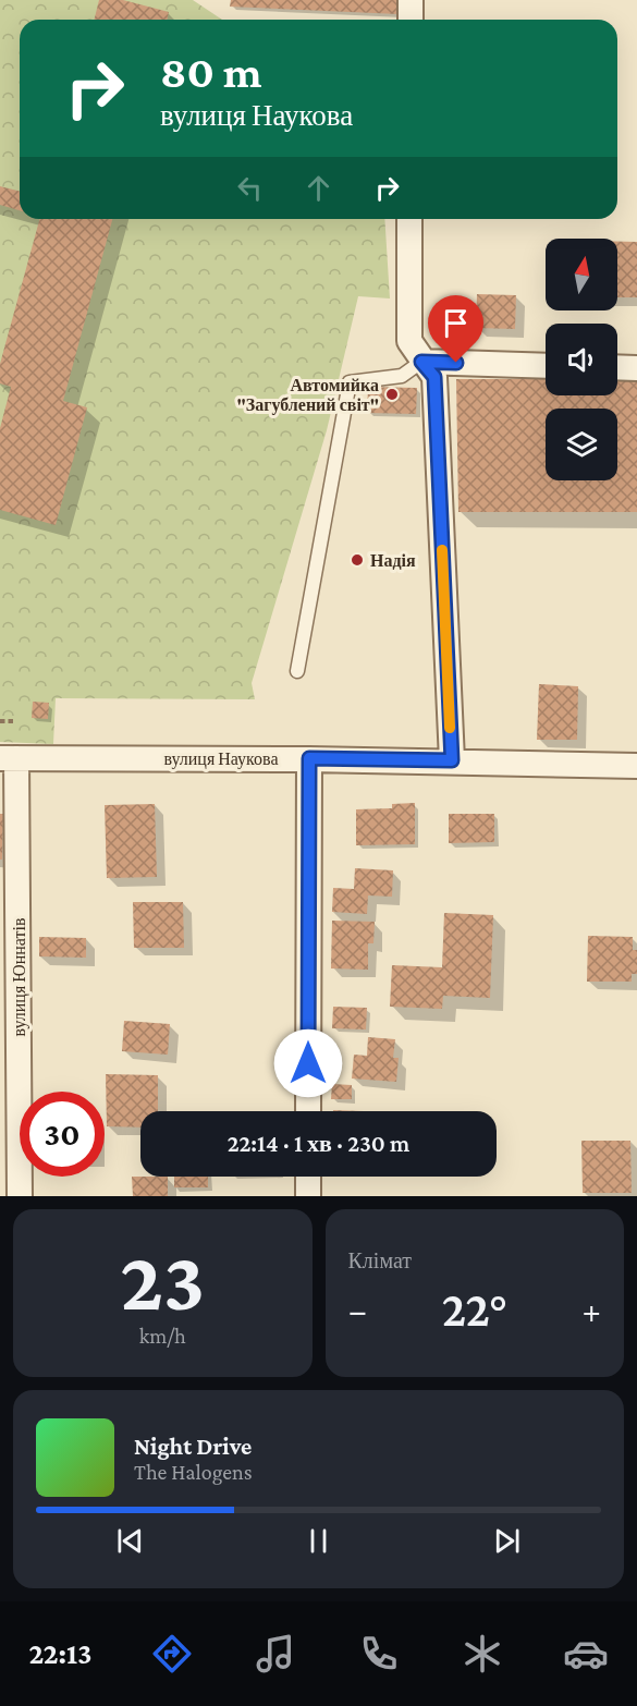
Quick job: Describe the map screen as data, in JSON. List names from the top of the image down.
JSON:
{
  "streets": {
    "street": ["вулиця Наукова", "вулиця Юннатів"]
  },
  "crossings": [
    ["вулиця Наукова", "вулиця Юннатів"]
  ],
  "places": ["Автомийка \"Загублений світ\"", "Надія"],
  "north": "top",
  "page": {
    "turn": ["80 m", "вулиця Наукова"],
    "limit": "30",
    "trip": "22:14 · 1 хв · 230 m",
    "tile": [
      ["23", "km/h"],
      "Клімат"
    ],
    "heat": ["−", "22°", "+"],
    "song": ["Night Drive", "The Halogens"],
    "tabs": "22:13"
  }
}
